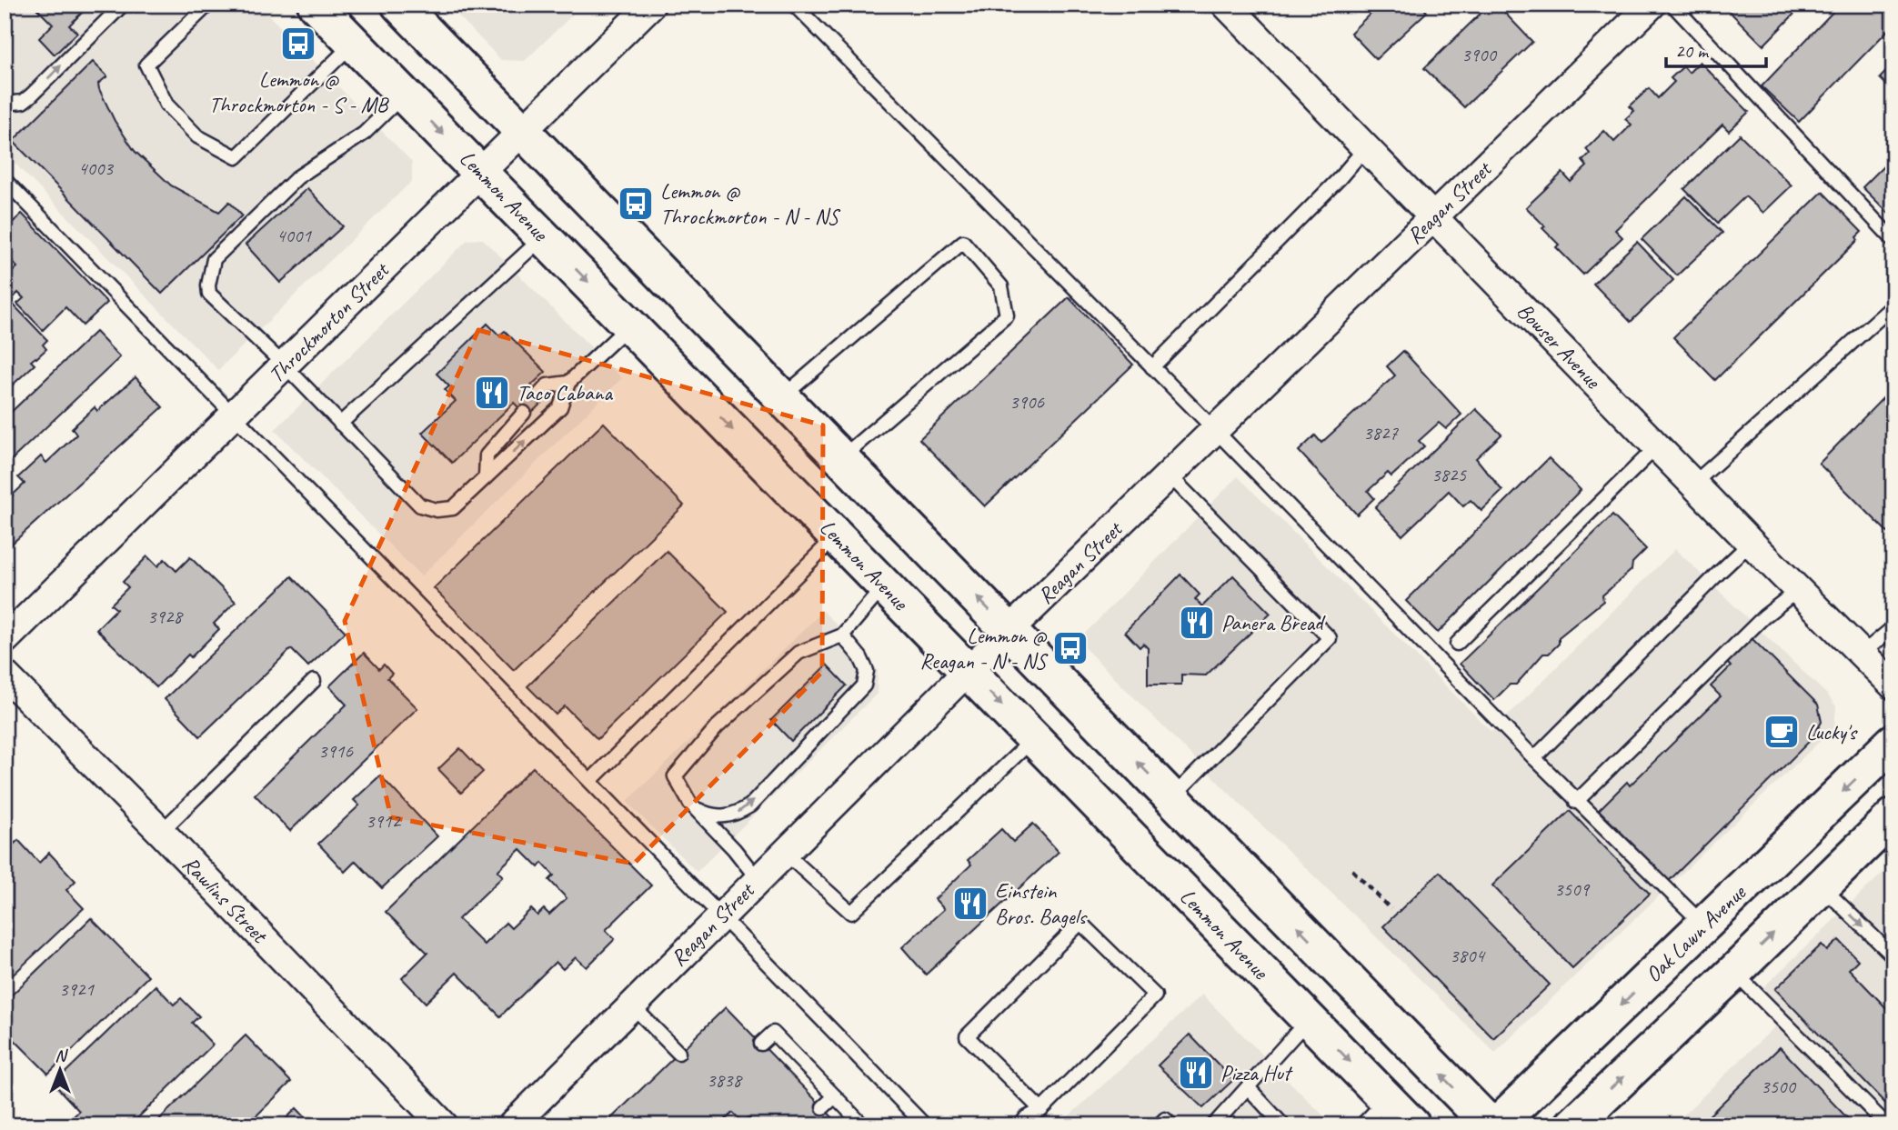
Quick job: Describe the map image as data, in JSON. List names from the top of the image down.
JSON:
{
  "streets": {
    "main road": ["Lemmon Avenue", "Oak Lawn Avenue"],
    "street": [
      "Reagan Street",
      "Throckmorton Street",
      "Bowser Avenue",
      "Rawlins Street"
    ]
  },
  "crossings": [
    ["Lemmon Avenue", "Reagan Street"],
    ["Lemmon Avenue", "Throckmorton Street"],
    ["Reagan Street", "Bowser Avenue"]
  ],
  "places": {
    "bus stop": ["Lemmon @ Throckmorton - S - MB", "Lemmon @ Throckmorton - N - NS", "Lemmon @ Reagan - N - NS"],
    "restaurant": [
      "Taco Cabana",
      "Panera Bread",
      "Einstein Bros. Bagels",
      "Pizza Hut"
    ],
    "cafe": ["Lucky's"]
  },
  "house_numbers": [
    "3900",
    "4003",
    "4001",
    "3906",
    "3827",
    "3825",
    "3928",
    "3916",
    "3912",
    "3509",
    "3804",
    "3921",
    "3838",
    "3500"
  ],
  "scale_bar": "20 m",
  "north": "top"
}
